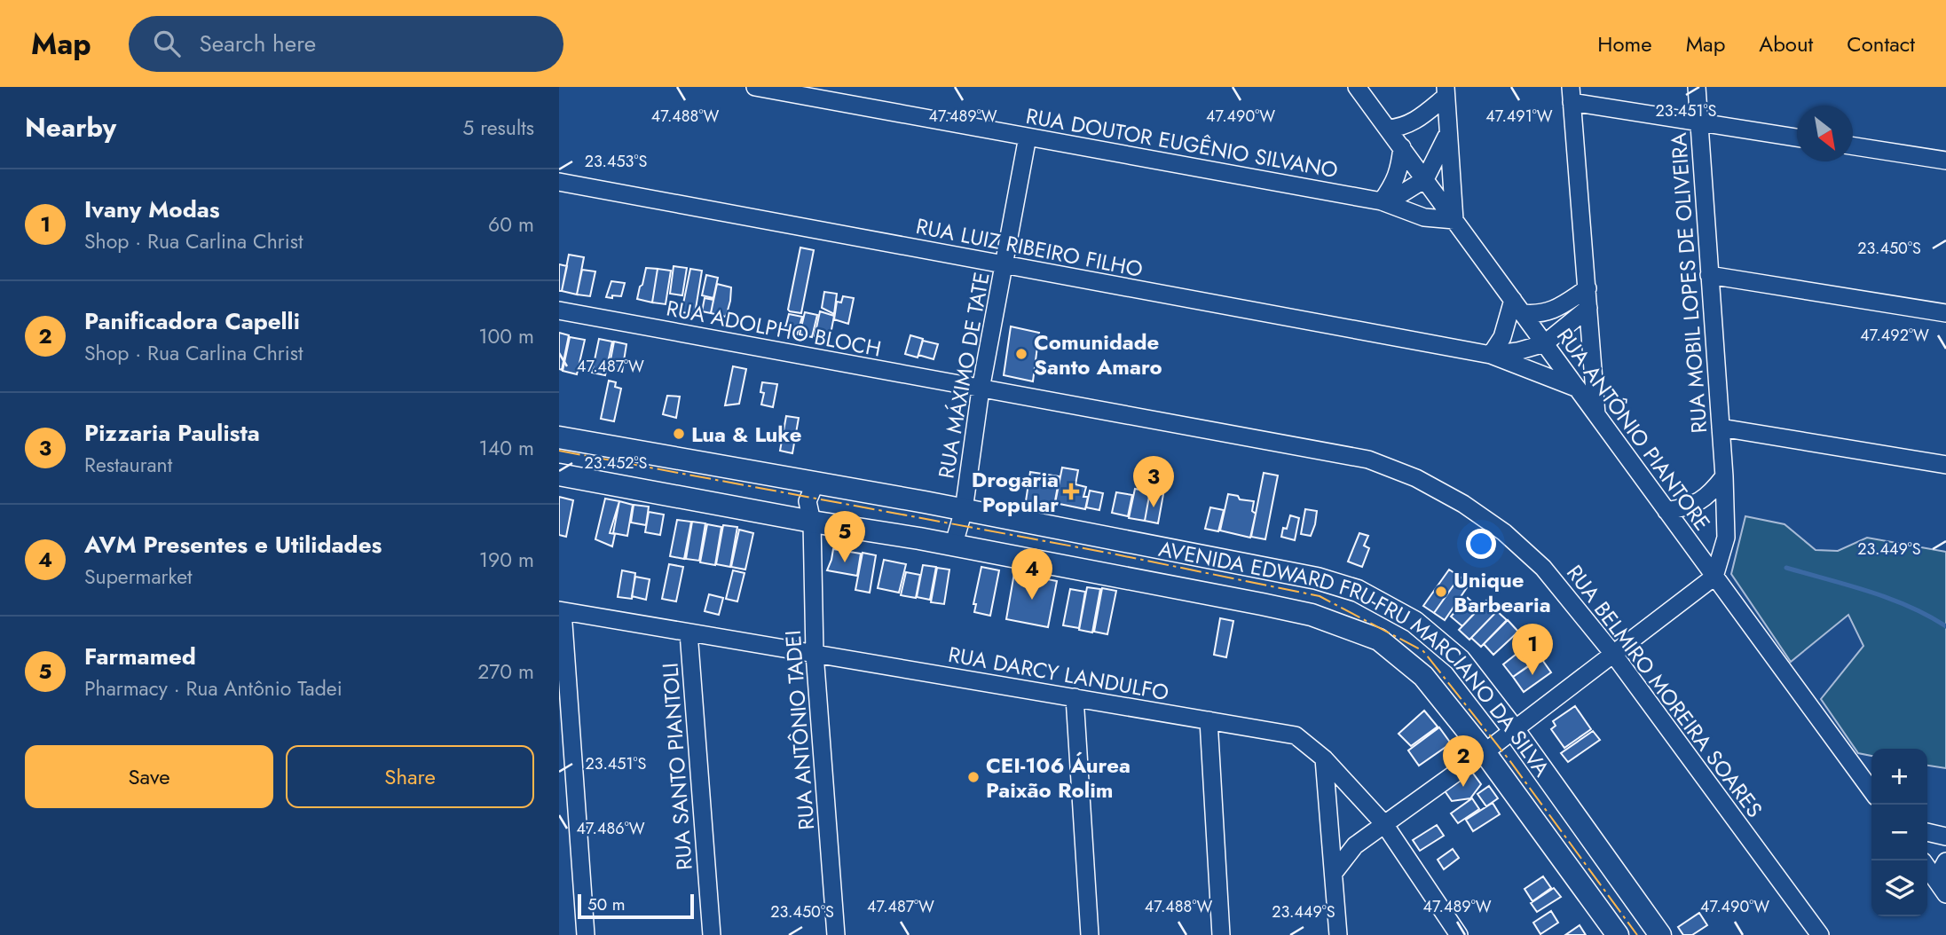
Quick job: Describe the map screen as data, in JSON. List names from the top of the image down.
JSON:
{
  "streets": {
    "main road": ["AVENIDA EDWARD FRU-FRU MARCIANO DA SILVA"],
    "street": [
      "RUA DOUTOR EUGÊNIO SILVANO",
      "RUA LUIZ RIBEIRO FILHO",
      "RUA MOBIL LOPES DE OLIVEIRA",
      "RUA ADOLPHO BLOCH",
      "RUA MÁXIMO DE TATE",
      "RUA ANTÔNIO PIANTORE",
      "RUA DARCY LANDULFO",
      "RUA BELMIRO MOREIRA SOARES",
      "RUA ANTÔNIO TADEI",
      "RUA SANTO PIANTOLI"
    ]
  },
  "crossings": [
    ["RUA DOUTOR EUGÊNIO SILVANO", "RUA MÁXIMO DE TATE"],
    ["RUA DOUTOR EUGÊNIO SILVANO", "RUA ANTÔNIO PIANTORE"],
    ["RUA LUIZ RIBEIRO FILHO", "RUA MÁXIMO DE TATE"],
    ["RUA LUIZ RIBEIRO FILHO", "RUA ANTÔNIO PIANTORE"],
    ["RUA MOBIL LOPES DE OLIVEIRA", "RUA ANTÔNIO PIANTORE"],
    ["RUA ADOLPHO BLOCH", "RUA MÁXIMO DE TATE"],
    ["RUA ADOLPHO BLOCH", "RUA BELMIRO MOREIRA SOARES"],
    ["RUA MÁXIMO DE TATE", "AVENIDA EDWARD FRU-FRU MARCIANO DA SILVA"],
    ["RUA MÁXIMO DE TATE", "RUA BELMIRO MOREIRA SOARES"],
    ["AVENIDA EDWARD FRU-FRU MARCIANO DA SILVA", "RUA ANTÔNIO TADEI"],
    ["RUA DARCY LANDULFO", "RUA ANTÔNIO TADEI"],
    ["RUA DARCY LANDULFO", "RUA SANTO PIANTOLI"]
  ],
  "places": {
    "other": [
      "Comunidade Santo Amaro",
      "Lua & Luke",
      "Unique Barbearia",
      "CEI-106 Áurea Paixão Rolim"
    ],
    "health": ["Drogaria Popular"]
  },
  "scale_bar": "50 m",
  "north": "bottom right",
  "page": {
    "header": "Map",
    "search": "Search here",
    "nav": [
      "Home",
      "Map",
      "About",
      "Contact"
    ],
    "heading": ["Nearby", "5 results"],
    "list": [
      {
        "mark": "1",
        "name": "Ivany Modas",
        "note": "Shop · Rua Carlina Christ",
        "value": "60 m"
      },
      {
        "mark": "2",
        "name": "Panificadora Capelli",
        "note": "Shop · Rua Carlina Christ",
        "value": "100 m"
      },
      {
        "mark": "3",
        "name": "Pizzaria Paulista",
        "note": "Restaurant",
        "value": "140 m"
      },
      {
        "mark": "4",
        "name": "AVM Presentes e Utilidades",
        "note": "Supermarket",
        "value": "190 m"
      },
      {
        "mark": "5",
        "name": "Farmamed",
        "note": "Pharmacy · Rua Antônio Tadei",
        "value": "270 m"
      }
    ],
    "pins": [
      "3",
      "5",
      "4",
      "1",
      "2"
    ],
    "buttons": ["Save", "Share"],
    "map_buttons": ["+", "−"],
    "scale": "50 m"
  },
  "coordinates": [
    "23.451°S",
    "47.488°W",
    "47.489°W",
    "47.490°W",
    "47.491°W",
    "23.453°S",
    "23.450°S",
    "47.492°W",
    "47.487°W",
    "23.452°S",
    "23.449°S",
    "47.486°W"
  ]
}
